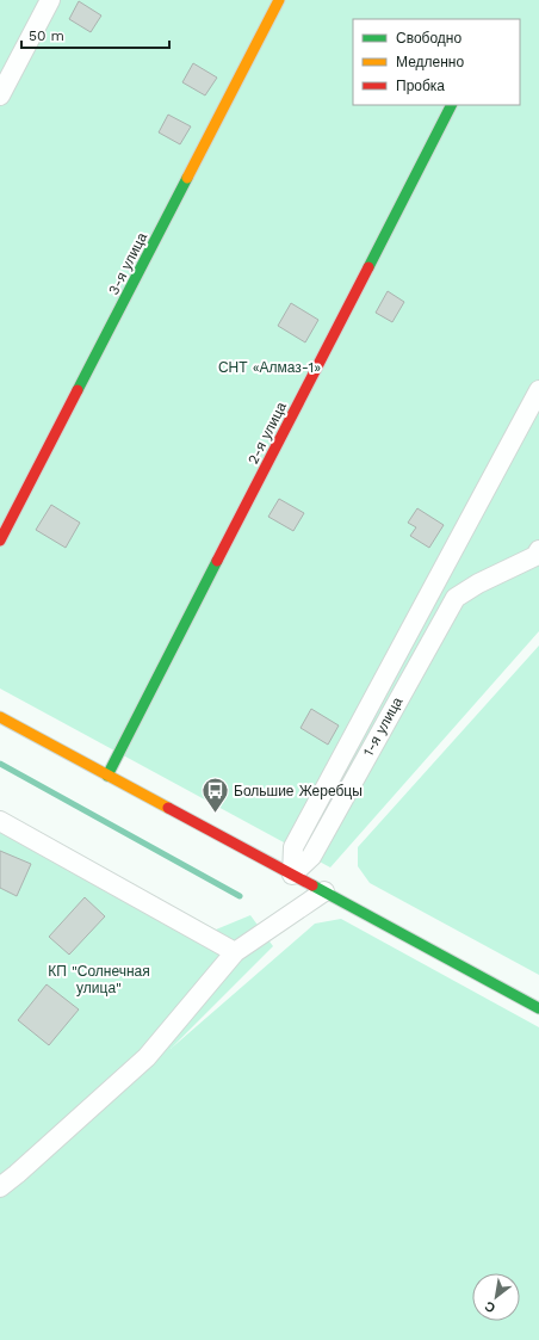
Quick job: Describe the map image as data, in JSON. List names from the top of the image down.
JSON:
{
  "streets": {
    "street": ["3-я улица", "2-я улица", "1-я улица"]
  },
  "parks": ["СНТ «Алмаз-1»", "КП \"Солнечная улица\""],
  "places": {
    "bus stop": ["Большие Жеребцы"]
  },
  "legend": ["Свободно", "Медленно", "Пробка"],
  "scale_bar": "50 m",
  "north": "bottom left"
}
